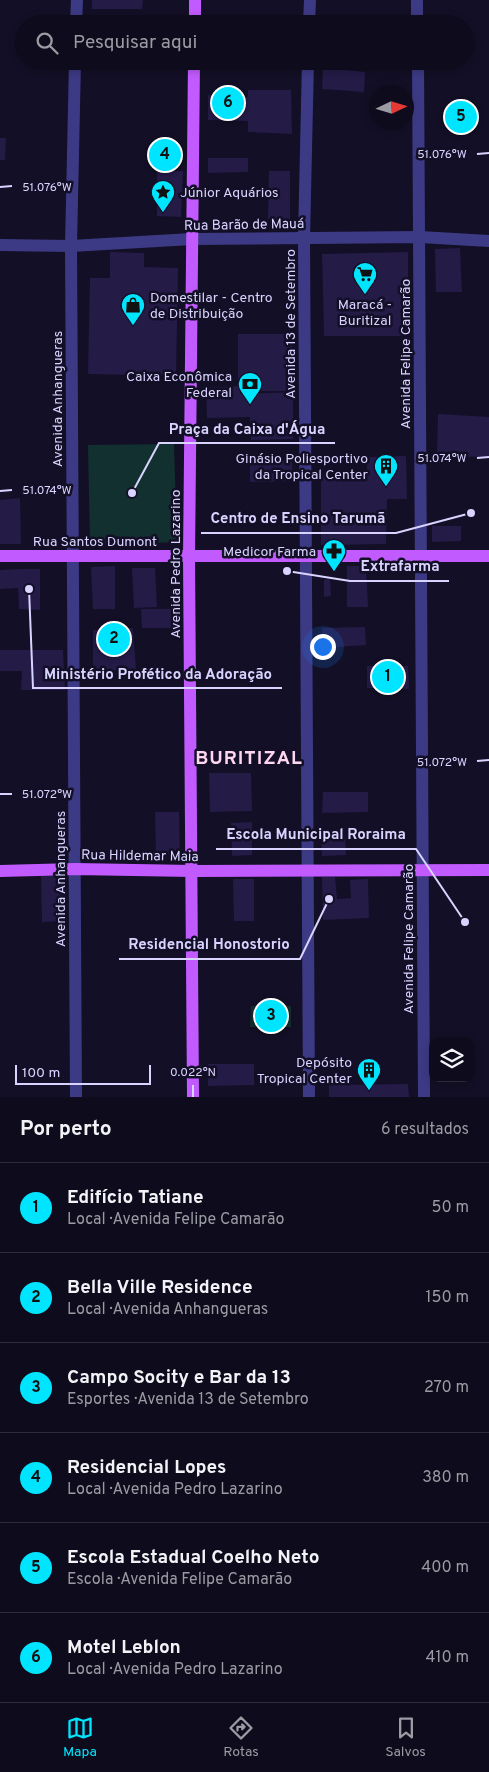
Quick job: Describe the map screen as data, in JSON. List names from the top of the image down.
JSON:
{
  "streets": {
    "main road": ["Rua Santos Dumont", "Avenida Pedro Lazarino", "Rua Hildemar Maia"],
    "street": [
      "Rua Barão de Mauá",
      "Avenida 13 de Setembro",
      "Avenida Felipe Camarão",
      "Avenida Anhangueras"
    ]
  },
  "crossings": [
    ["Rua Barão de Mauá", "Avenida 13 de Setembro"],
    ["Rua Barão de Mauá", "Avenida Felipe Camarão"],
    ["Rua Barão de Mauá", "Avenida Anhangueras"],
    ["Rua Barão de Mauá", "Avenida Pedro Lazarino"],
    ["Avenida 13 de Setembro", "Rua Santos Dumont"],
    ["Avenida 13 de Setembro", "Rua Hildemar Maia"],
    ["Avenida Felipe Camarão", "Rua Santos Dumont"],
    ["Avenida Felipe Camarão", "Rua Hildemar Maia"],
    ["Avenida Anhangueras", "Rua Santos Dumont"],
    ["Avenida Anhangueras", "Rua Hildemar Maia"],
    ["Rua Santos Dumont", "Avenida Pedro Lazarino"],
    ["Avenida Pedro Lazarino", "Rua Hildemar Maia"]
  ],
  "districts": ["BURITIZAL"],
  "places": {
    "place": ["Júnior Aquários"],
    "supermarket": ["Maracá - Buritizal"],
    "shop": ["Domestilar - Centro de Distribuição"],
    "bank": ["Caixa Econômica Federal"],
    "building": ["Ginásio Poliesportivo da Tropical Center", "Depósito Tropical Center"],
    "other": [
      "Praça da Caixa d'Água",
      "Centro de Ensino Tarumã",
      "Extrafarma",
      "Ministério Profético da Adoração",
      "Residencial Honostorio",
      "Escola Municipal Roraima"
    ],
    "pharmacy": ["Medicor Farma"]
  },
  "scale_bar": "100 m",
  "north": "right",
  "page": {
    "search": "Pesquisar aqui",
    "pins": [
      "6",
      "5",
      "4",
      "2",
      "1",
      "3"
    ],
    "scale": "100 m",
    "heading": ["Por perto", "6 resultados"],
    "list": [
      {
        "mark": "1",
        "name": "Edifício Tatiane",
        "note": "Local · Avenida Felipe Camarão",
        "value": "50 m"
      },
      {
        "mark": "2",
        "name": "Bella Ville Residence",
        "note": "Local · Avenida Anhangueras",
        "value": "150 m"
      },
      {
        "mark": "3",
        "name": "Campo Socity e Bar da 13",
        "note": "Esportes · Avenida 13 de Setembro",
        "value": "270 m"
      },
      {
        "mark": "4",
        "name": "Residencial Lopes",
        "note": "Local · Avenida Pedro Lazarino",
        "value": "380 m"
      },
      {
        "mark": "5",
        "name": "Escola Estadual Coelho Neto",
        "note": "Escola · Avenida Felipe Camarão",
        "value": "400 m"
      },
      {
        "mark": "6",
        "name": "Motel Leblon",
        "note": "Local · Avenida Pedro Lazarino",
        "value": "410 m"
      }
    ],
    "nav": ["Mapa", "Rotas", "Salvos"]
  },
  "coordinates": [
    "51.076°W",
    "51.074°W",
    "51.072°W",
    "0.022°N"
  ]
}
